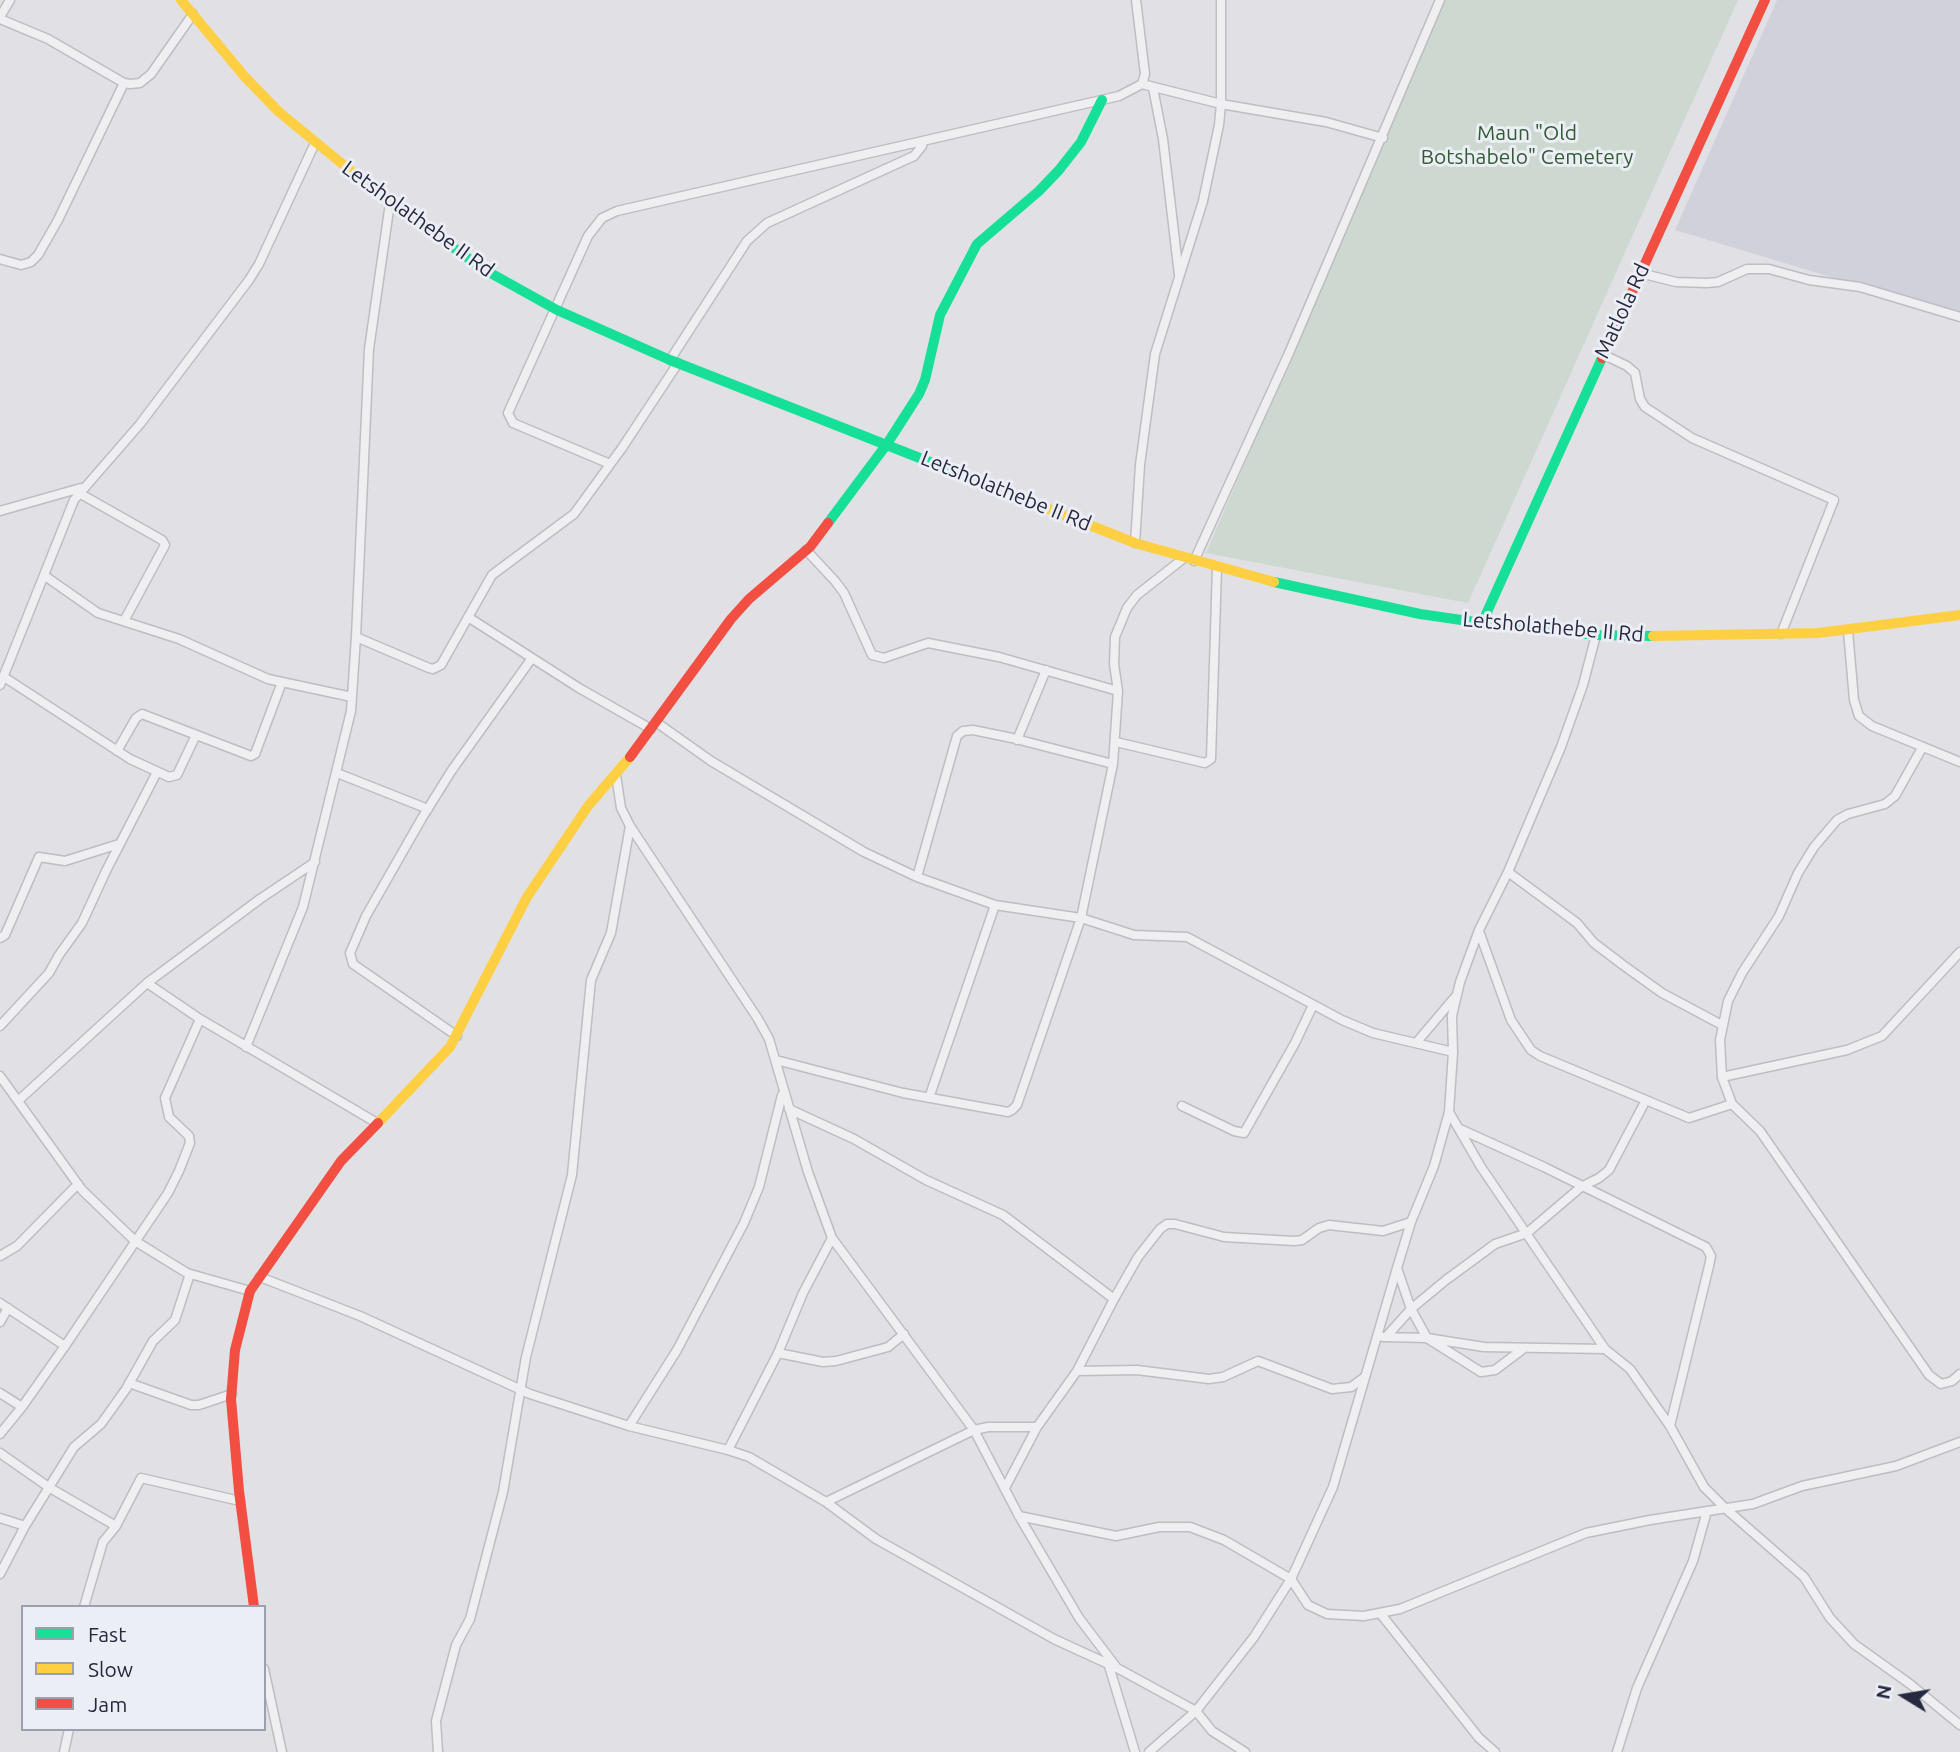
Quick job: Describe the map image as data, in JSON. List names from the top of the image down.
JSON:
{
  "streets": {
    "street": ["Letsholathebe II Rd", "Matlola Rd"]
  },
  "crossings": [
    ["Letsholathebe II Rd", "Matlola Rd"]
  ],
  "parks": ["Maun \"Old Botshabelo\" Cemetery"],
  "legend": ["Fast", "Slow", "Jam"],
  "north": "left"
}
